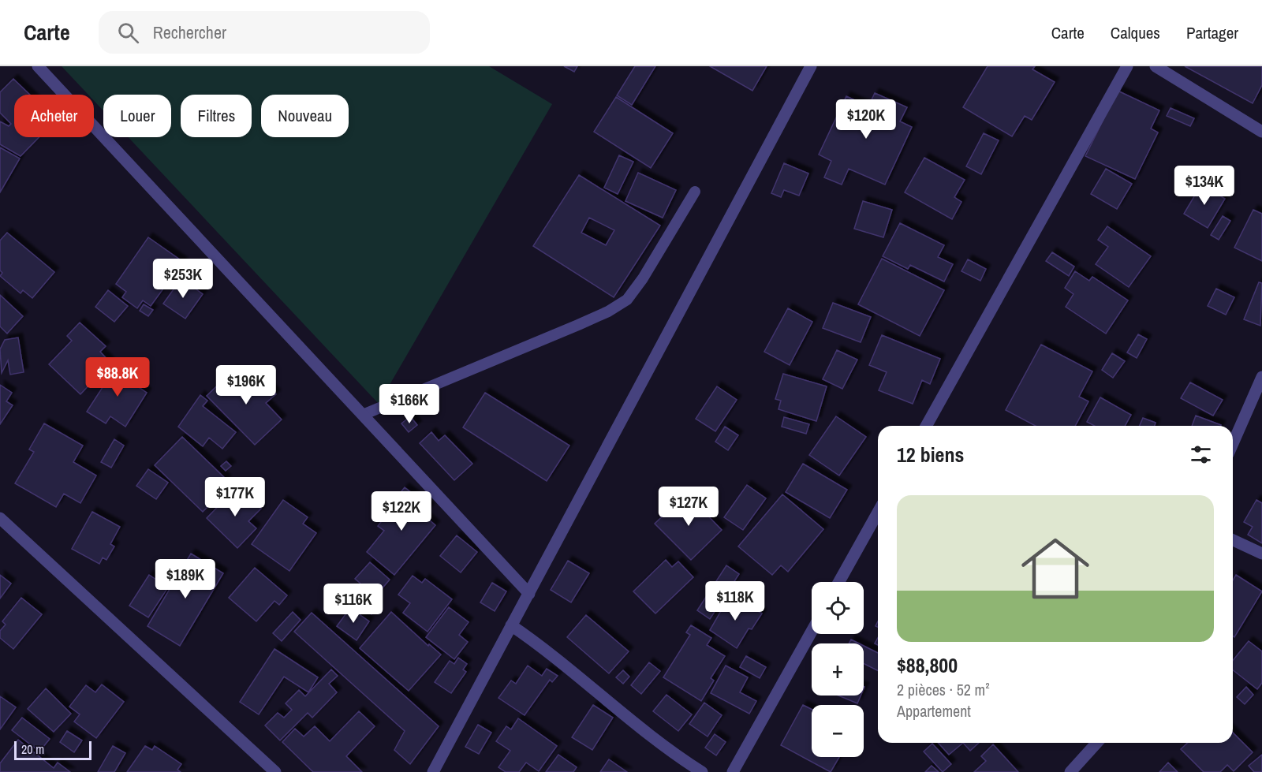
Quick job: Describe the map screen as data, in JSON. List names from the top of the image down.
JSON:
{
  "scale_bar": "20 m",
  "page": {
    "header": "Carte",
    "search": "Rechercher",
    "nav": ["Carte", "Calques", "Partager"],
    "chip": [
      "Acheter",
      "Louer",
      "Filtres",
      "Nouveau"
    ],
    "price": [
      "$120K",
      "$134K",
      "$253K",
      "$88.8K",
      "$196K",
      "$166K",
      "$177K",
      "$127K",
      "$122K",
      "$189K",
      "$118K",
      "$116K"
    ],
    "heading": "12 biens",
    "list": [
      {
        "name": "$88,800",
        "note": "2 pièces · 52 m² · Appartement"
      }
    ],
    "map_buttons": ["+", "−"],
    "scale": "20 m"
  }
}
